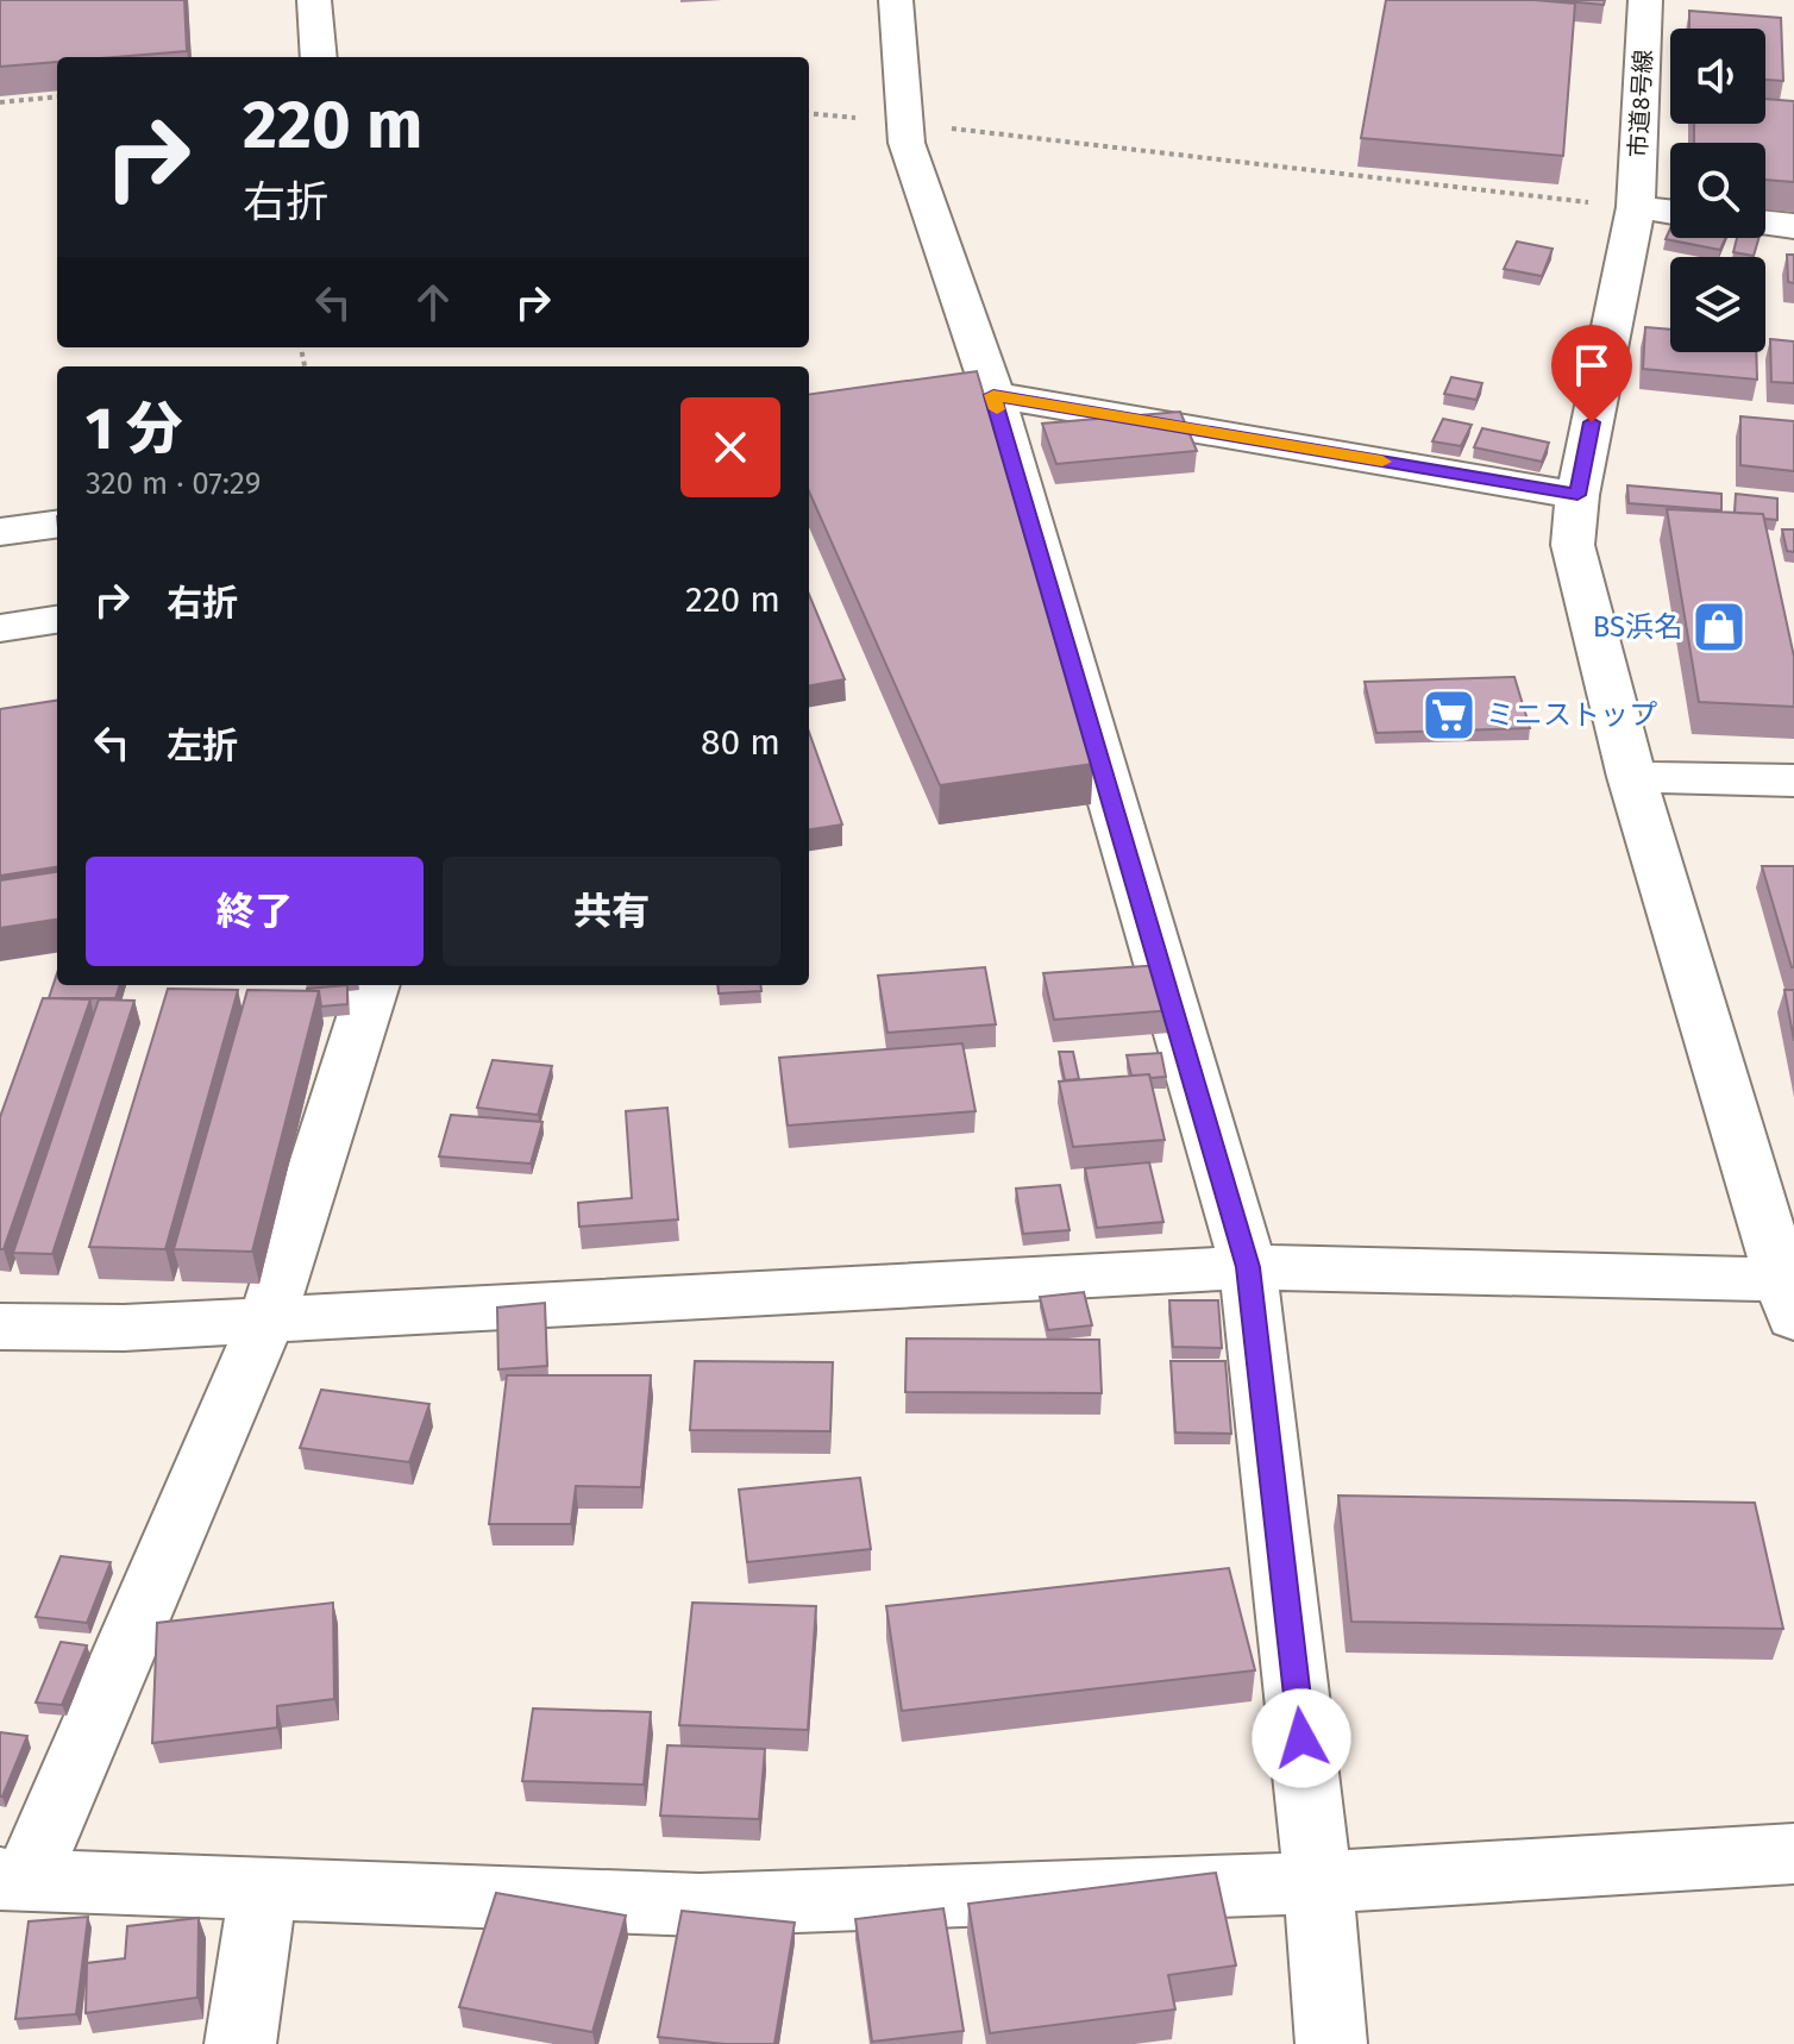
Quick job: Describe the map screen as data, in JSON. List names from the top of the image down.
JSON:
{
  "streets": {
    "street": ["市道8号線"]
  },
  "places": {
    "shop": ["BS浜名"],
    "supermarket": ["ミニストップ"]
  },
  "page": {
    "turn": ["220 m", "右折"],
    "heading": ["1 分", "320 m · 07:29"],
    "list": [
      {
        "name": "右折",
        "value": "220 m"
      },
      {
        "name": "左折",
        "value": "80 m"
      }
    ],
    "buttons": ["終了", "共有"]
  }
}
